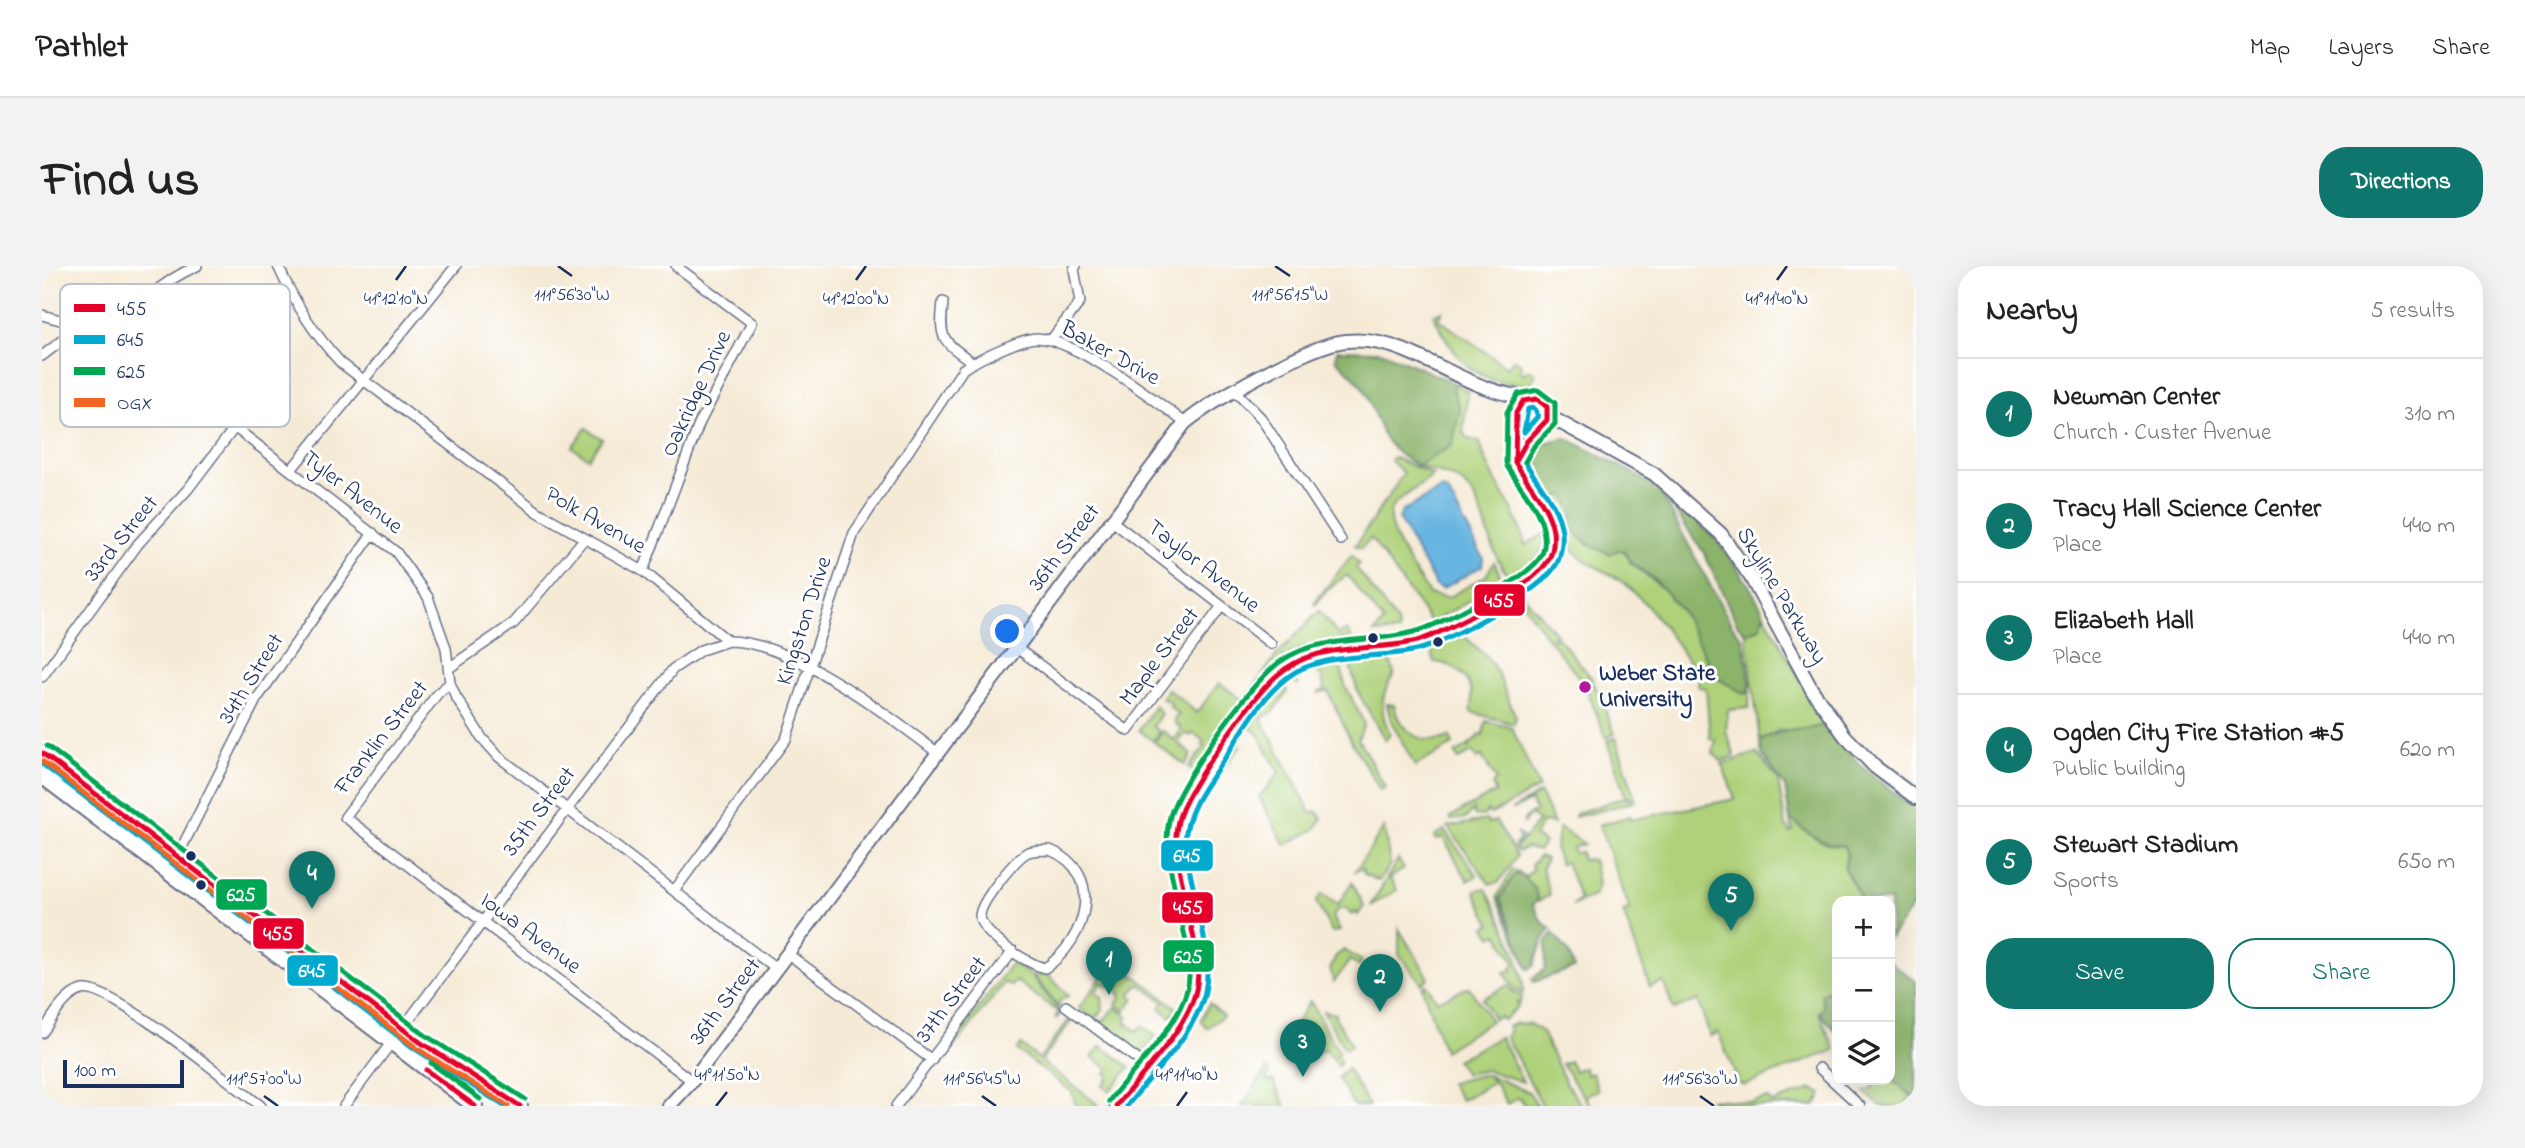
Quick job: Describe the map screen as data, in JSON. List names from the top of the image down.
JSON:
{
  "streets": {
    "street": [
      "Baker Drive",
      "Oakridge Drive",
      "Tyler Avenue",
      "Polk Avenue",
      "33rd Street",
      "36th Street",
      "Taylor Avenue",
      "Skyline Parkway",
      "Kingston Drive",
      "Maple Street",
      "34th Street",
      "Franklin Street",
      "35th Street",
      "Iowa Avenue",
      "37th Street"
    ]
  },
  "crossings": [
    ["Baker Drive", "36th Street"],
    ["Baker Drive", "Kingston Drive"],
    ["Oakridge Drive", "Polk Avenue"],
    ["Tyler Avenue", "33rd Street"],
    ["Tyler Avenue", "36th Street"],
    ["Tyler Avenue", "Kingston Drive"],
    ["Tyler Avenue", "34th Street"],
    ["Tyler Avenue", "Franklin Street"],
    ["Tyler Avenue", "35th Street"],
    ["Polk Avenue", "36th Street"],
    ["Polk Avenue", "Kingston Drive"],
    ["Polk Avenue", "Franklin Street"],
    ["Polk Avenue", "35th Street"],
    ["36th Street", "Taylor Avenue"],
    ["36th Street", "Skyline Parkway"],
    ["36th Street", "Maple Street"],
    ["36th Street", "Iowa Avenue"],
    ["Taylor Avenue", "Maple Street"],
    ["Franklin Street", "Iowa Avenue"],
    ["35th Street", "Iowa Avenue"]
  ],
  "places": ["Weber State University"],
  "lines": [
    "transit line 625",
    "transit line 455",
    "transit line 645",
    "transit line OGX"
  ],
  "legend": [
    "455",
    "645",
    "625",
    "OGX"
  ],
  "scale_bar": "100 m",
  "page": {
    "header": "Pathlet",
    "nav": ["Map", "Layers", "Share"],
    "title": "Find us",
    "buttons": [
      "Directions",
      ["Save", "Share"]
    ],
    "heading": ["Nearby", "5 results"],
    "list": [
      {
        "mark": "1",
        "name": "Newman Center",
        "note": "Church · Custer Avenue",
        "value": "310 m"
      },
      {
        "mark": "2",
        "name": "Tracy Hall Science Center",
        "note": "Place",
        "value": "440 m"
      },
      {
        "mark": "3",
        "name": "Elizabeth Hall",
        "note": "Place",
        "value": "440 m"
      },
      {
        "mark": "4",
        "name": "Ogden City Fire Station #5",
        "note": "Public building",
        "value": "620 m"
      },
      {
        "mark": "5",
        "name": "Stewart Stadium",
        "note": "Sports",
        "value": "650 m"
      }
    ],
    "pins": [
      "4",
      "5",
      "1",
      "2",
      "3"
    ],
    "map_buttons": ["+", "−"],
    "scale": "100 m"
  },
  "coordinates": [
    "111°56'30\"W",
    "111°56'15\"W",
    "41°12'10\"N",
    "41°12'00\"N",
    "41°11'40\"N",
    "41°11'50\"N",
    "111°57'00\"W",
    "111°56'45\"W"
  ]
}
